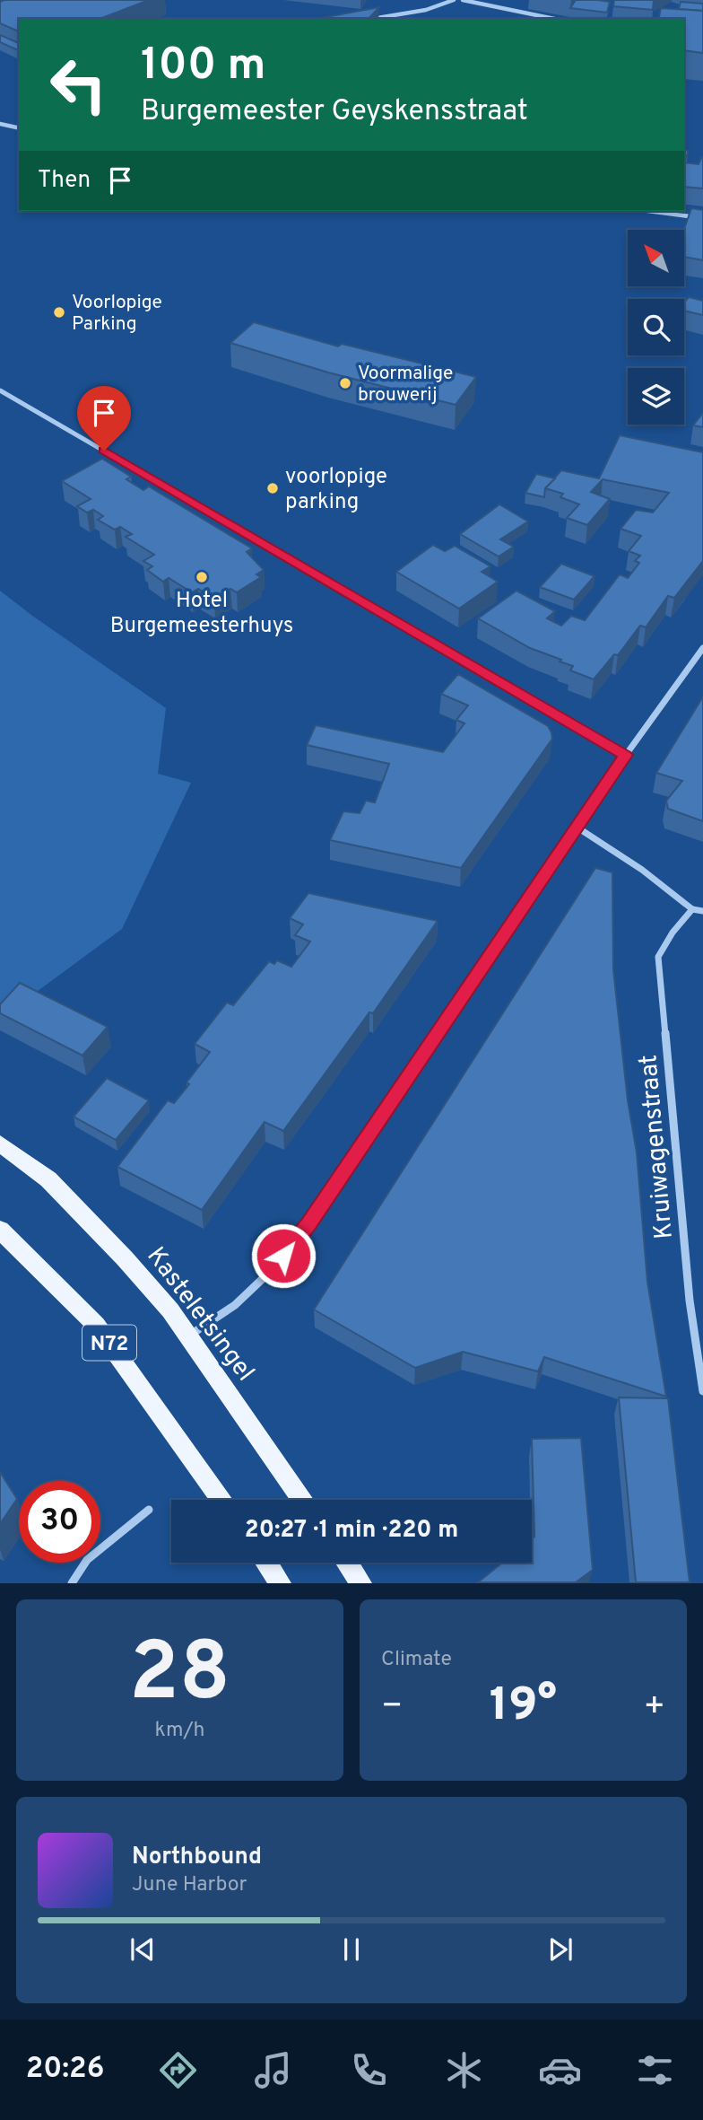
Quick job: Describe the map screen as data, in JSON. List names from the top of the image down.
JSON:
{
  "streets": {
    "main road": ["Kasteletsingel", "N72"],
    "street": ["Kruiwagenstraat"]
  },
  "places": [
    "Voorlopige Parking",
    "Voormalige brouwerij",
    "voorlopige parking",
    "Hotel Burgemeesterhuys"
  ],
  "north": "top left",
  "page": {
    "turn": ["100 m", "Burgemeester Geyskensstraat"],
    "then": "Then",
    "limit": "30",
    "trip": "20:27 · 1 min · 220 m",
    "tile": [
      ["28", "km/h"],
      "Climate"
    ],
    "heat": ["−", "19°", "+"],
    "song": ["Northbound", "June Harbor"],
    "tabs": "20:26"
  }
}
